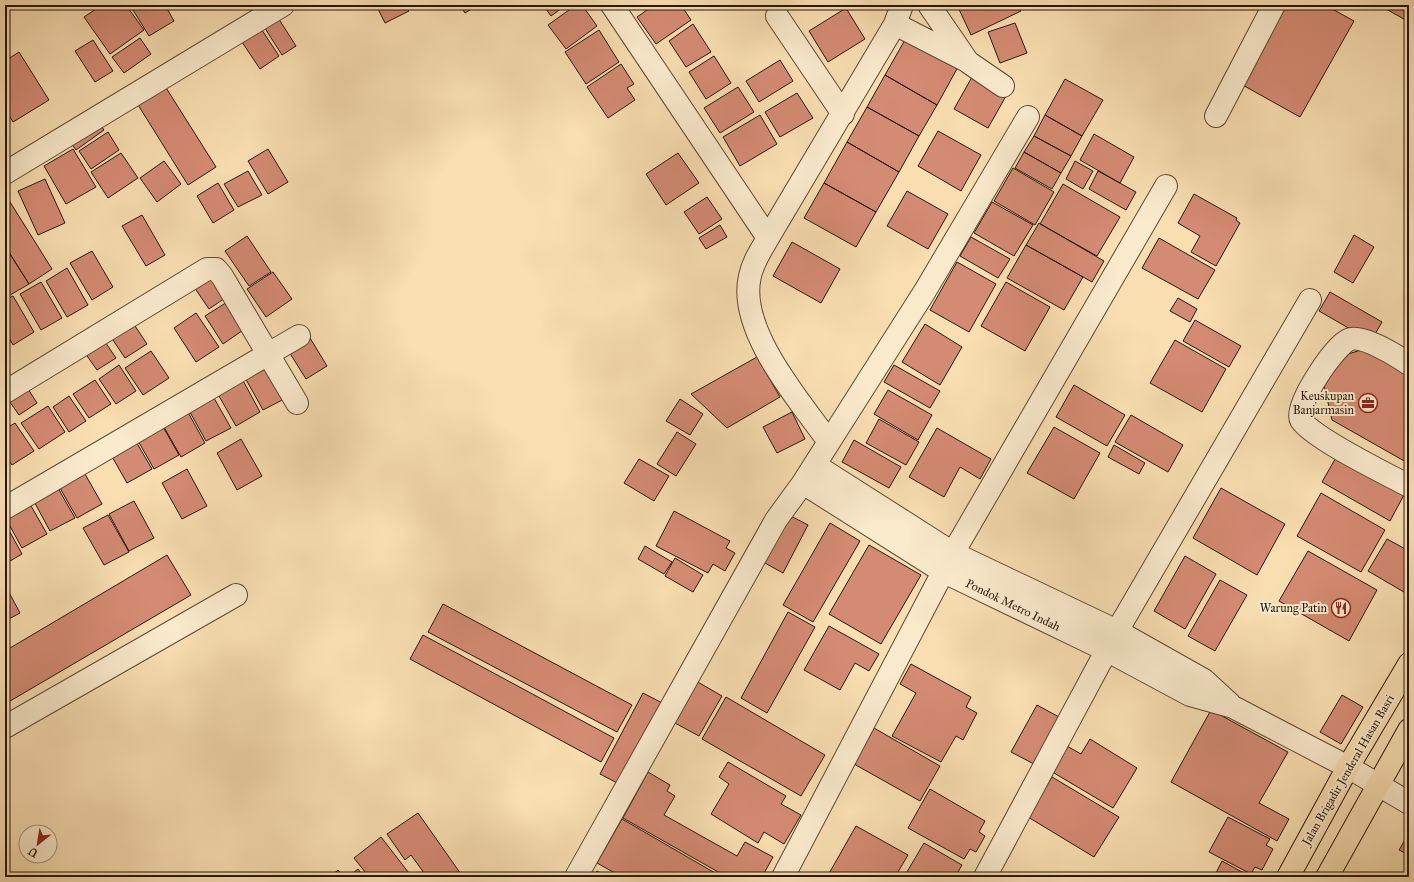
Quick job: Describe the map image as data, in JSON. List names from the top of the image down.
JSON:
{
  "streets": {
    "highway": ["Jalan Brigadir Jenderal Hasan Basri"],
    "street": ["Pondok Metro Indah"]
  },
  "crossings": [
    ["Pondok Metro Indah", "Jalan Brigadir Jenderal Hasan Basri"]
  ],
  "places": {
    "office": ["Keuskupan Banjarmasin"],
    "restaurant": ["Warung Patin"]
  },
  "north": "bottom left"
}
